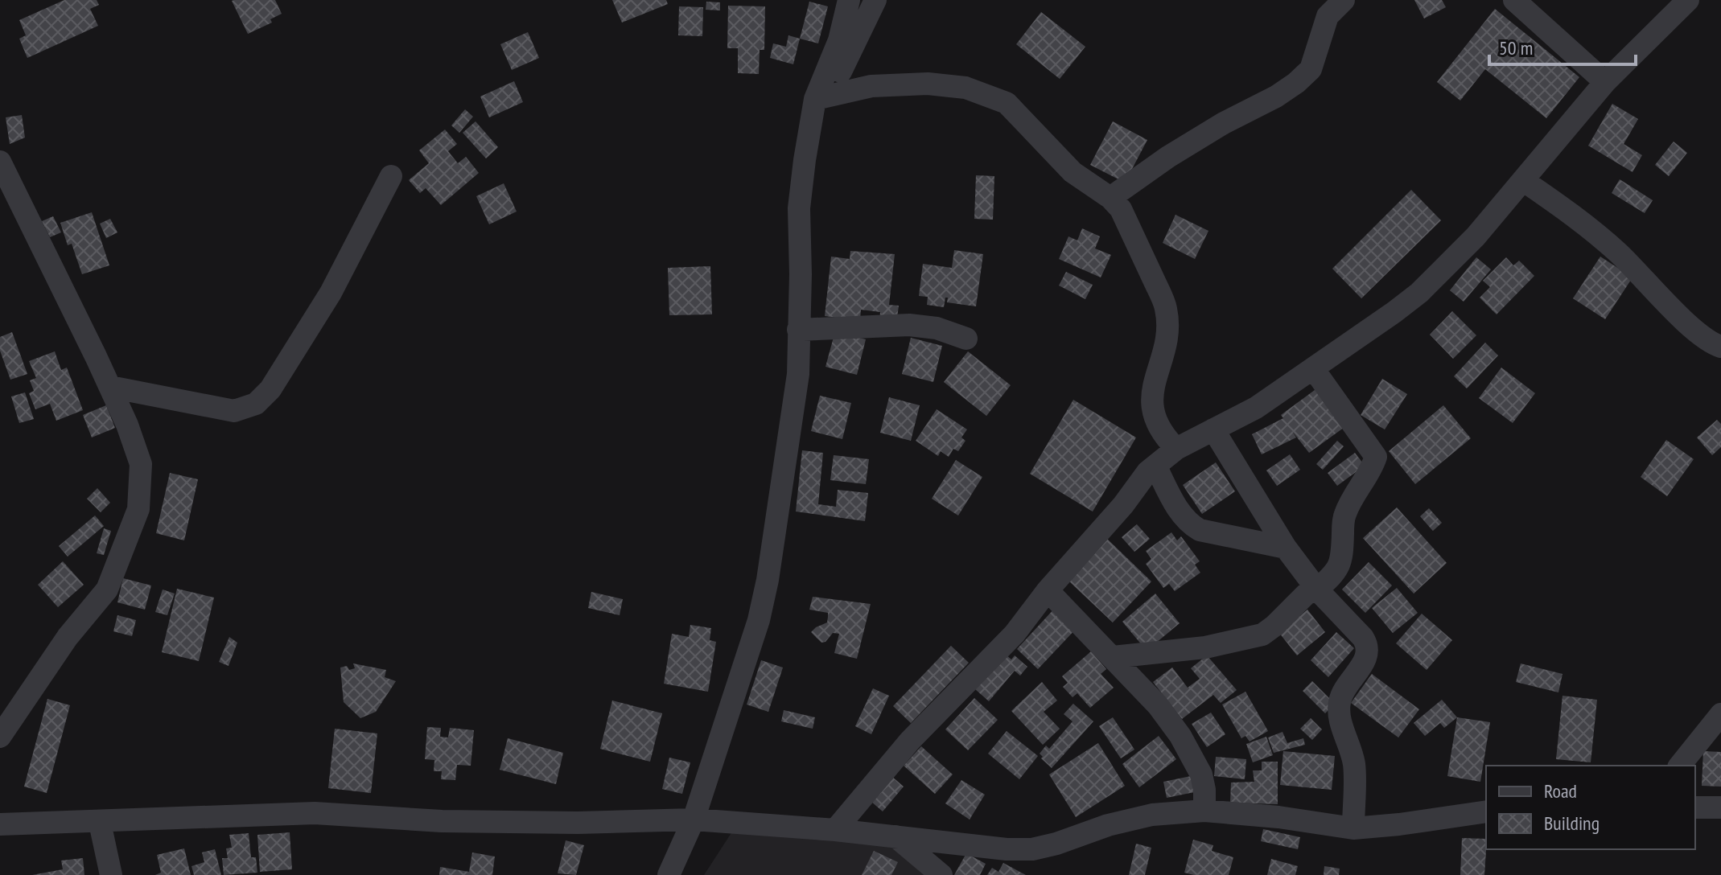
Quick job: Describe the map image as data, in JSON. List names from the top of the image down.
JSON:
{
  "legend": ["Road", "Building"],
  "scale_bar": "50 m"
}
